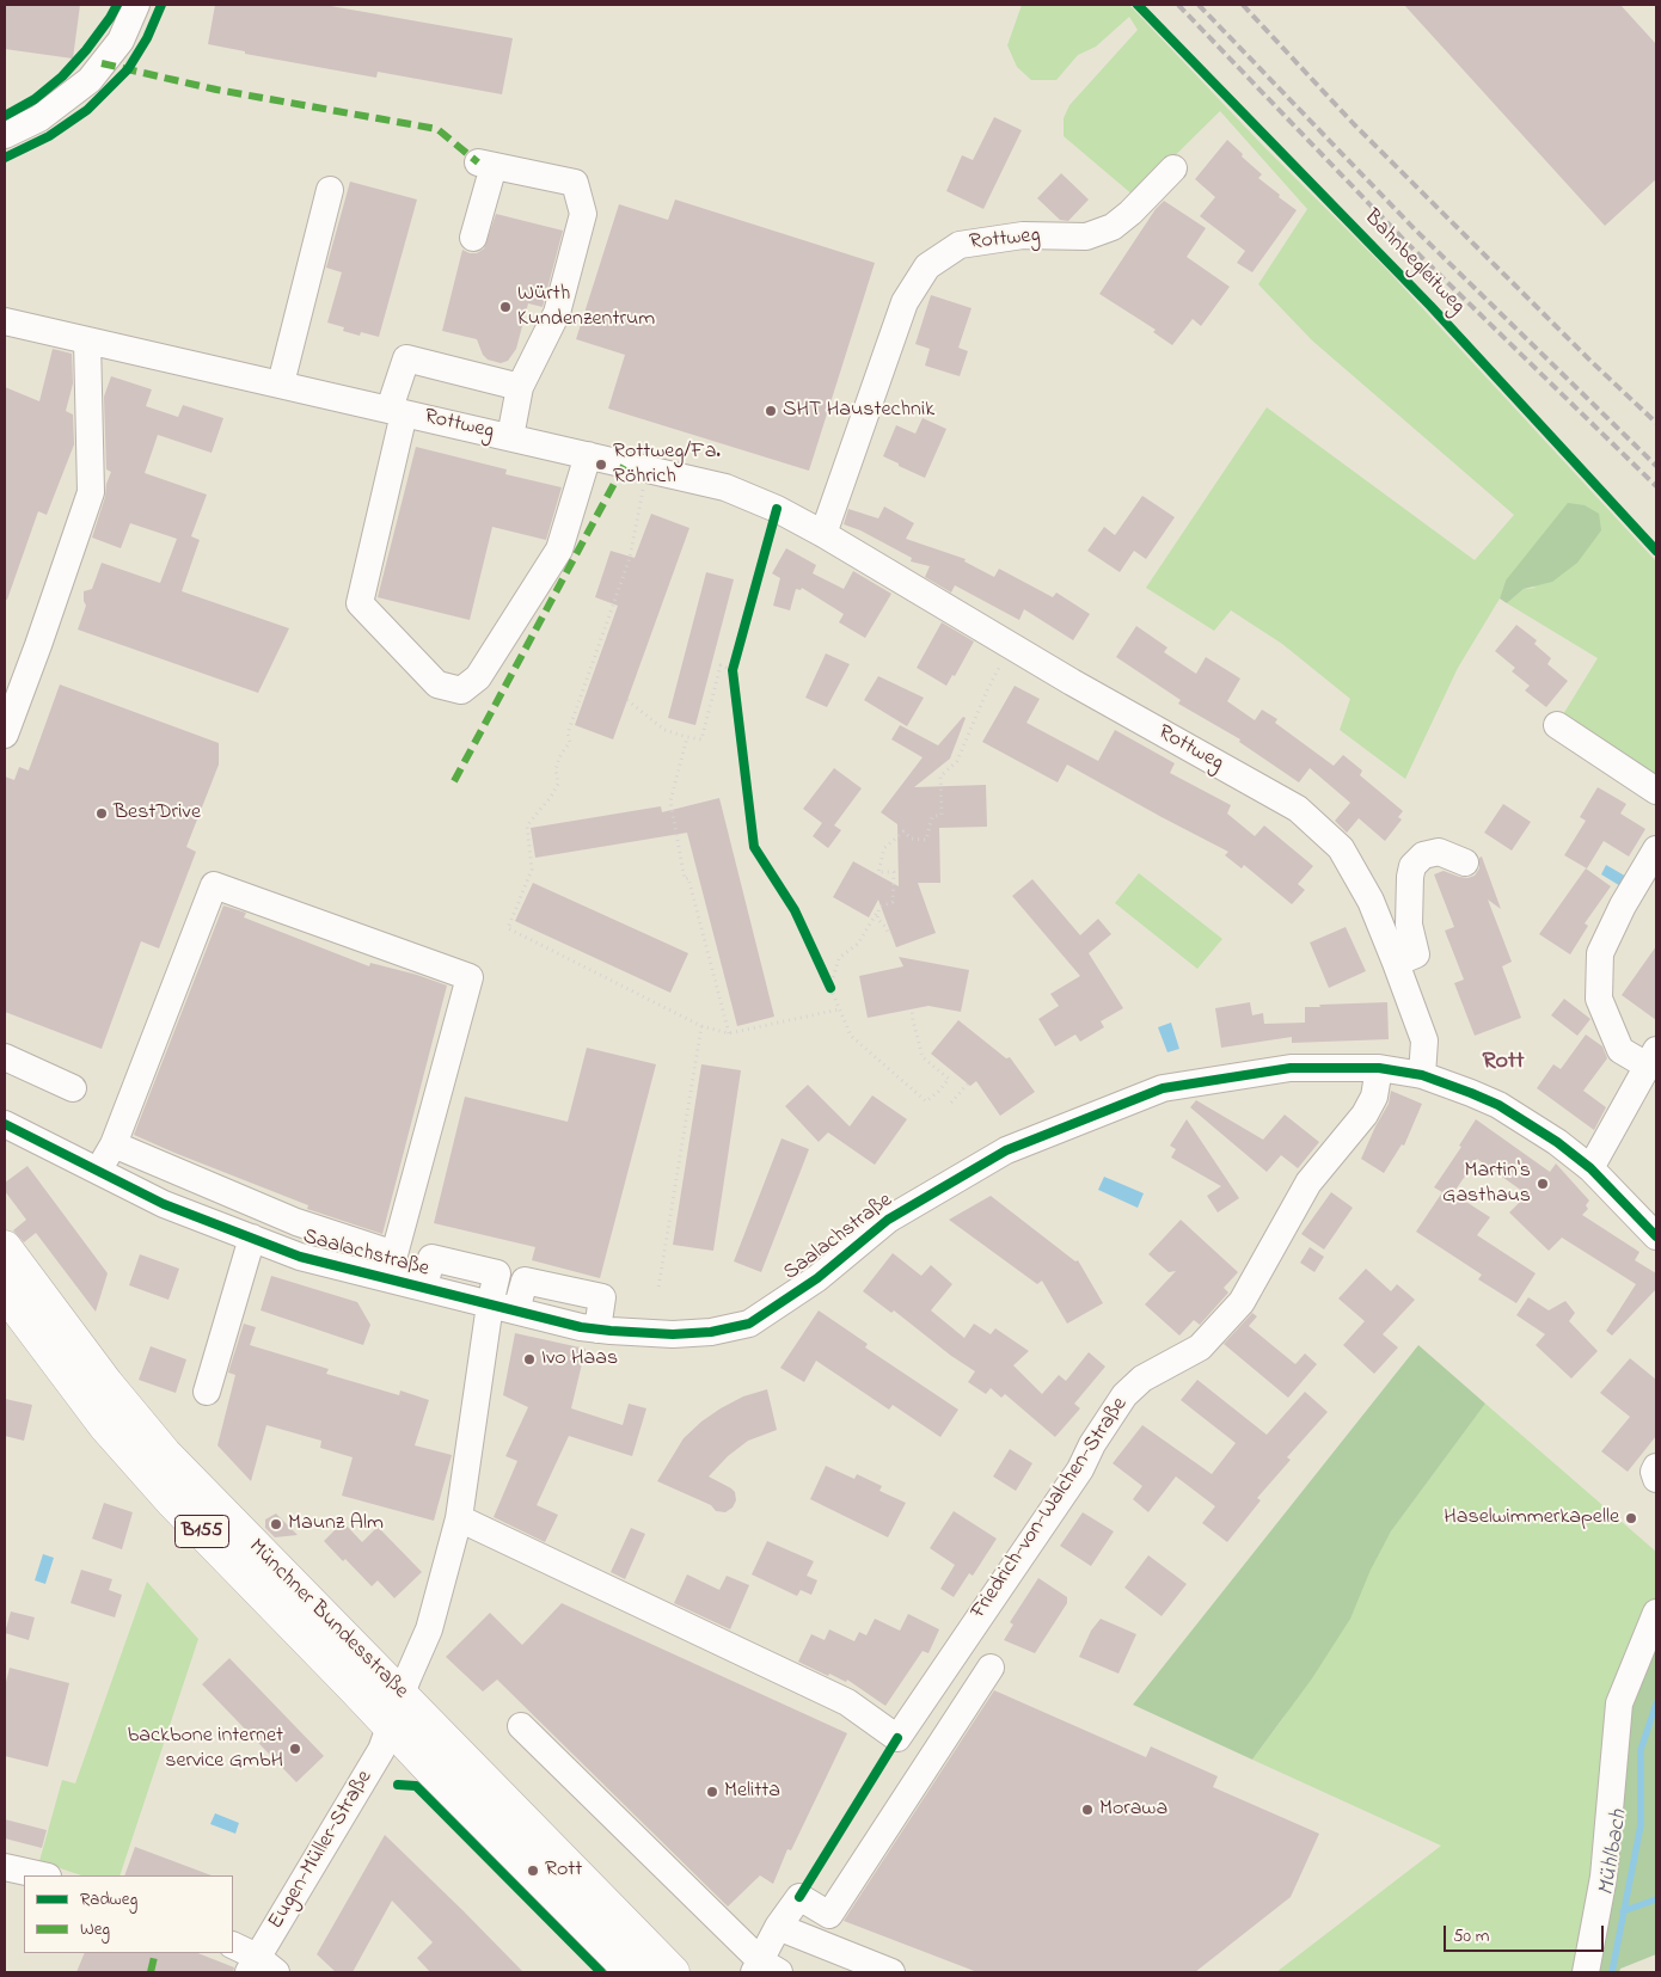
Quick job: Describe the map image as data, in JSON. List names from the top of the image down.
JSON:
{
  "streets": {
    "main road": ["B155", "Münchner Bundesstraße"],
    "street": [
      "Rottweg",
      "Saalachstraße",
      "Friedrich-von-Walchen-Straße",
      "Eugen-Müller-Straße"
    ],
    "cycle path": ["Bahnbegleitweg"]
  },
  "crossings": [
    ["Rottweg", "Saalachstraße"],
    ["Saalachstraße", "Friedrich-von-Walchen-Straße"],
    ["Münchner Bundesstraße", "Eugen-Müller-Straße"]
  ],
  "districts": ["Rott"],
  "water": ["Mühlbach"],
  "places": [
    "Würth Kundenzentrum",
    "SHT Haustechnik",
    "Rottweg/Fa. Röhrich",
    "BestDrive",
    "Martin's Gasthaus",
    "Ivo Haas",
    "Haselwimmerkapelle",
    "Maunz Alm",
    "backbone internet service GmbH",
    "Melitta",
    "Morawa",
    "Rott"
  ],
  "legend": ["Radweg", "Weg"],
  "scale_bar": "50 m"
}
